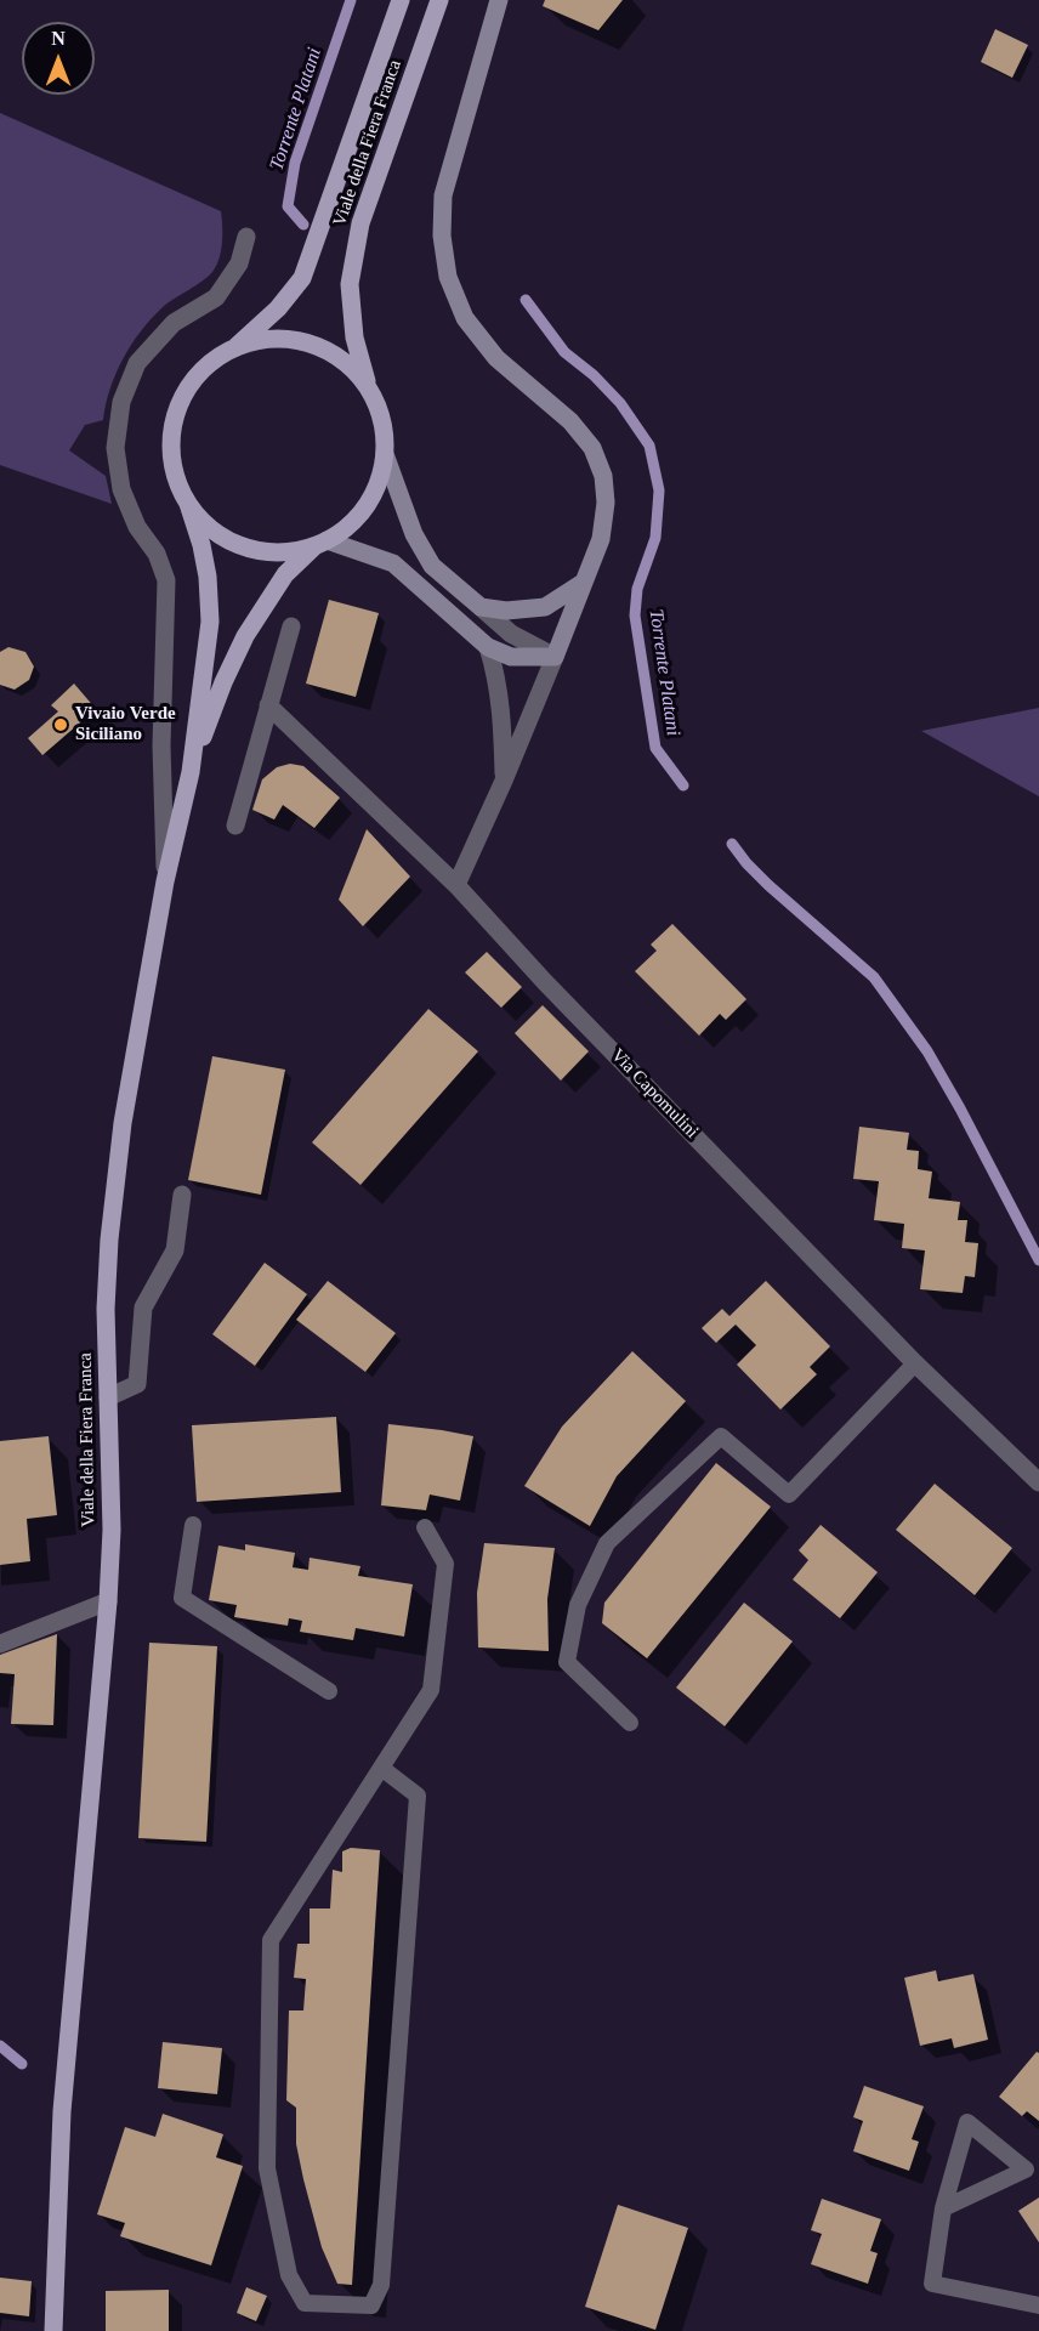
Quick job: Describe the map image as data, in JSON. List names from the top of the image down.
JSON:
{
  "streets": {
    "main road": ["Viale della Fiera Franca"],
    "street": ["Via Capomulini"]
  },
  "water": ["Torrente Platani"],
  "places": ["Vivaio Verde Siciliano"],
  "north": "top"
}
